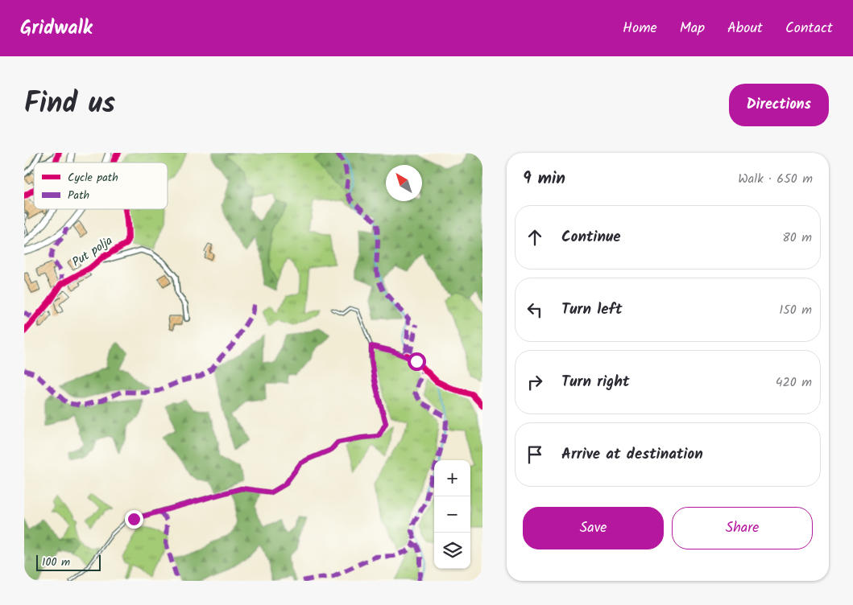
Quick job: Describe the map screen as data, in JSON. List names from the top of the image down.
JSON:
{
  "streets": {
    "street": ["Put polja"]
  },
  "legend": ["Cycle path", "Path"],
  "scale_bar": "100 m",
  "north": "top left",
  "page": {
    "header": "Gridwalk",
    "nav": [
      "Home",
      "Map",
      "About",
      "Contact"
    ],
    "title": "Find us",
    "buttons": [
      "Directions",
      ["Save", "Share"]
    ],
    "heading": ["9 min", "Walk · 650 m"],
    "list": [
      ["Continue", "80 m"],
      ["Turn left", "150 m"],
      ["Turn right", "420 m"],
      "Arrive at destination"
    ],
    "map_buttons": ["+", "−"],
    "scale": "100 m"
  }
}
